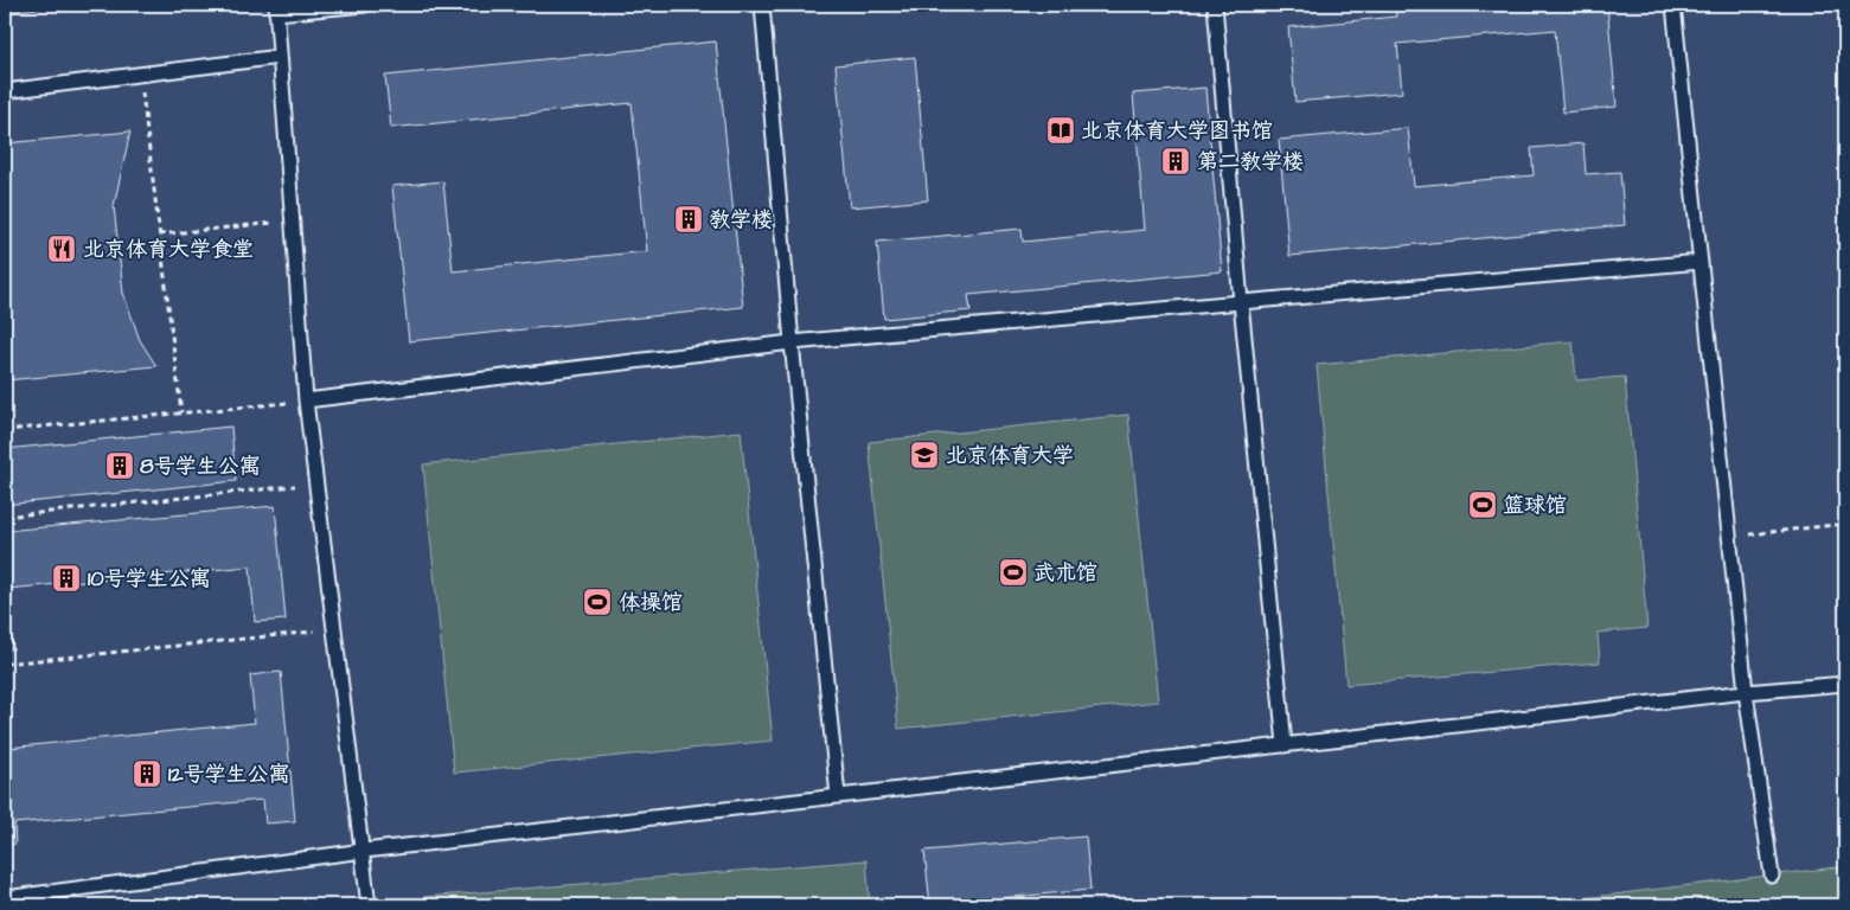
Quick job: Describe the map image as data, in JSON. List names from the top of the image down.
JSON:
{
  "places": {
    "library": ["北京体育大学图书馆"],
    "building": [
      "第二教学楼",
      "教学楼",
      "8号学生公寓",
      "10号学生公寓",
      "12号学生公寓"
    ],
    "restaurant": ["北京体育大学食堂"],
    "school or university": ["北京体育大学"],
    "sports": ["篮球馆", "武术馆", "体操馆"]
  }
}
